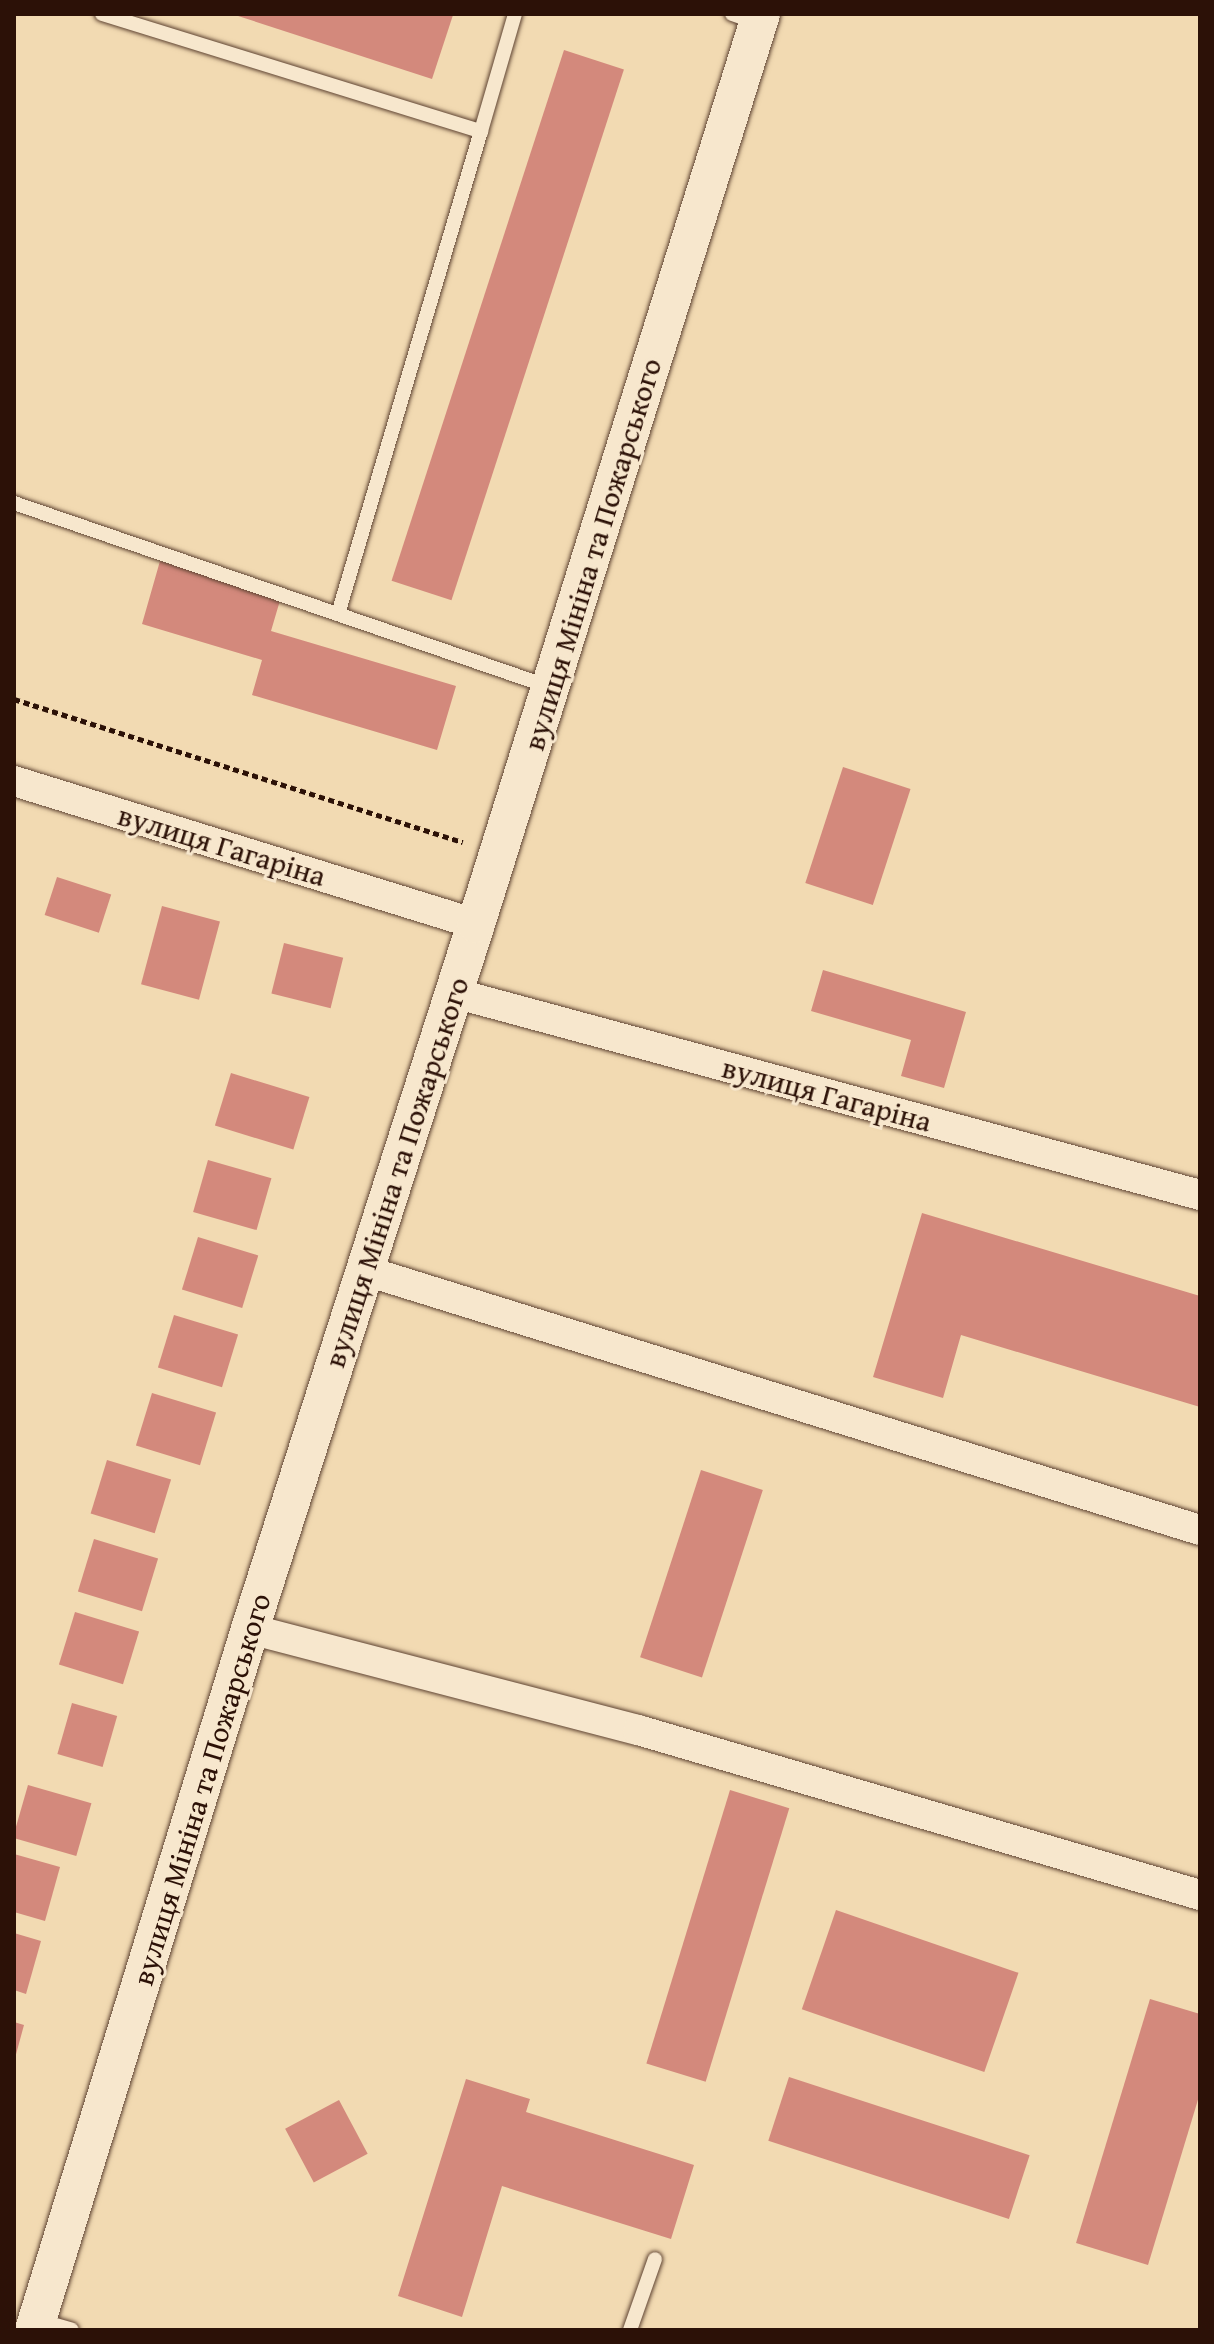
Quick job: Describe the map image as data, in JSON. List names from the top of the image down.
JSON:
{
  "streets": {
    "street": ["вулиця Мініна та Пожарського", "вулиця Гагаріна"]
  },
  "crossings": [
    ["вулиця Мініна та Пожарського", "вулиця Гагаріна"]
  ]
}
